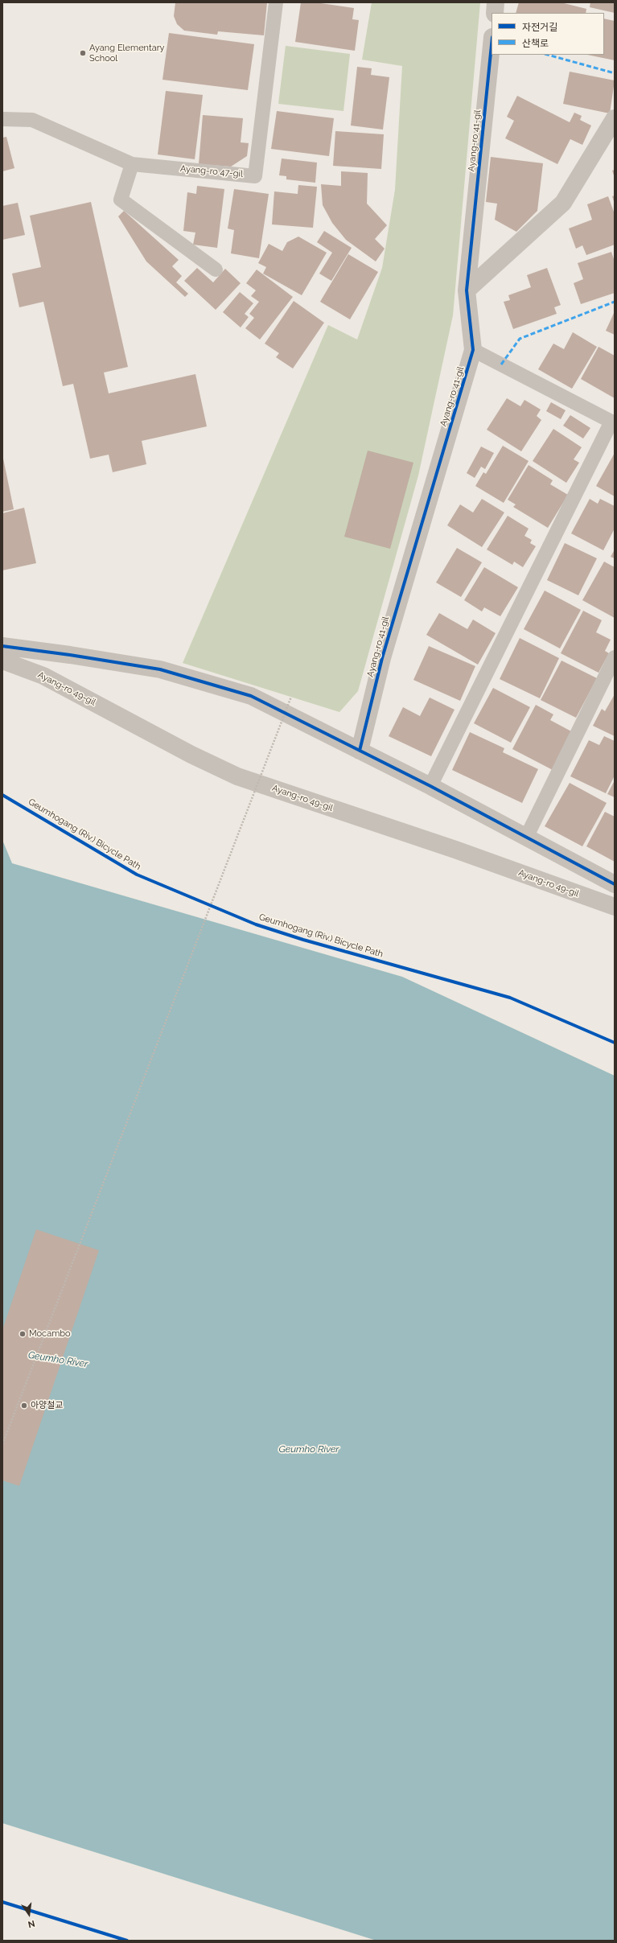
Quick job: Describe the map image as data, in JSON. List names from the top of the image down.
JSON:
{
  "streets": {
    "street": ["Ayang-ro 41-gil", "Ayang-ro 49-gil"],
    "lane": ["Ayang-ro 47-gil"],
    "cycle path": ["Geumhogang (Riv.) Bicycle Path"]
  },
  "water": ["Geumho River"],
  "places": ["Ayang Elementary School", "Mocambo", "아양철교"],
  "legend": ["자전거길", "산책로"],
  "north": "bottom"
}
